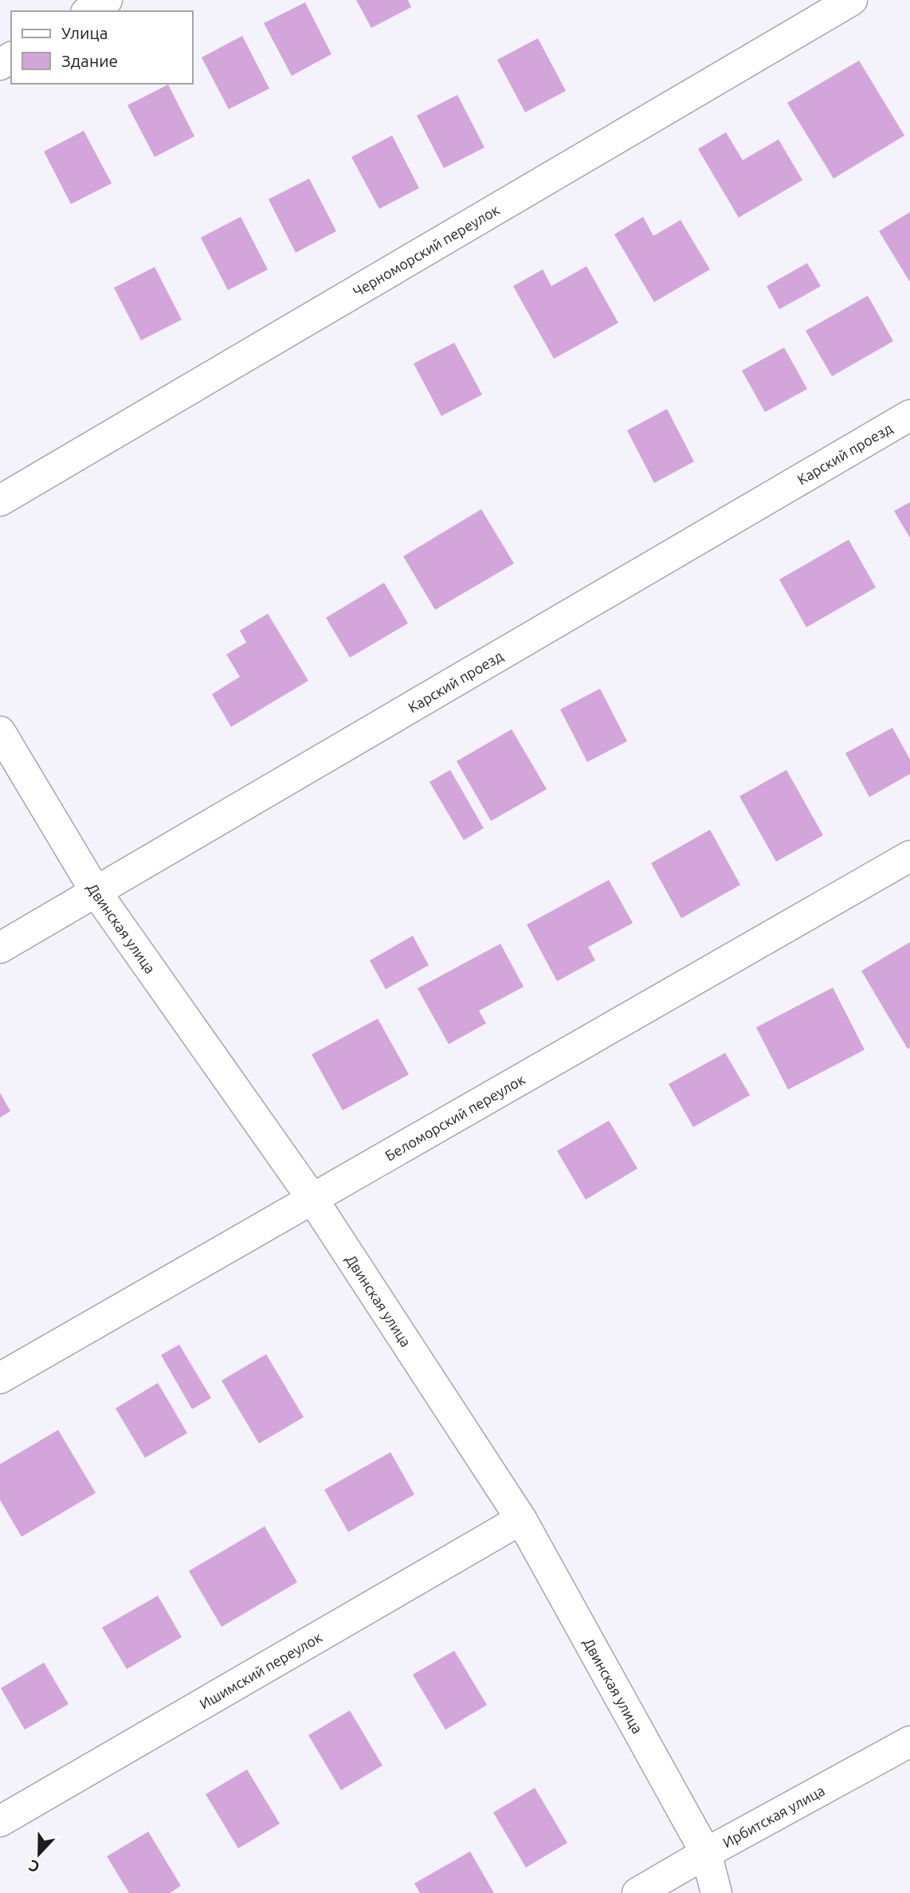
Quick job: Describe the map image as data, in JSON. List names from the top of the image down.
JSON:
{
  "streets": {
    "street": [
      "Черноморский переулок",
      "Карский проезд",
      "Двинская улица",
      "Беломорский переулок",
      "Ишимский переулок",
      "Ирбитская улица"
    ]
  },
  "crossings": [
    ["Карский проезд", "Двинская улица"],
    ["Двинская улица", "Беломорский переулок"],
    ["Двинская улица", "Ишимский переулок"],
    ["Двинская улица", "Ирбитская улица"]
  ],
  "legend": ["Улица", "Здание"],
  "north": "bottom"
}
